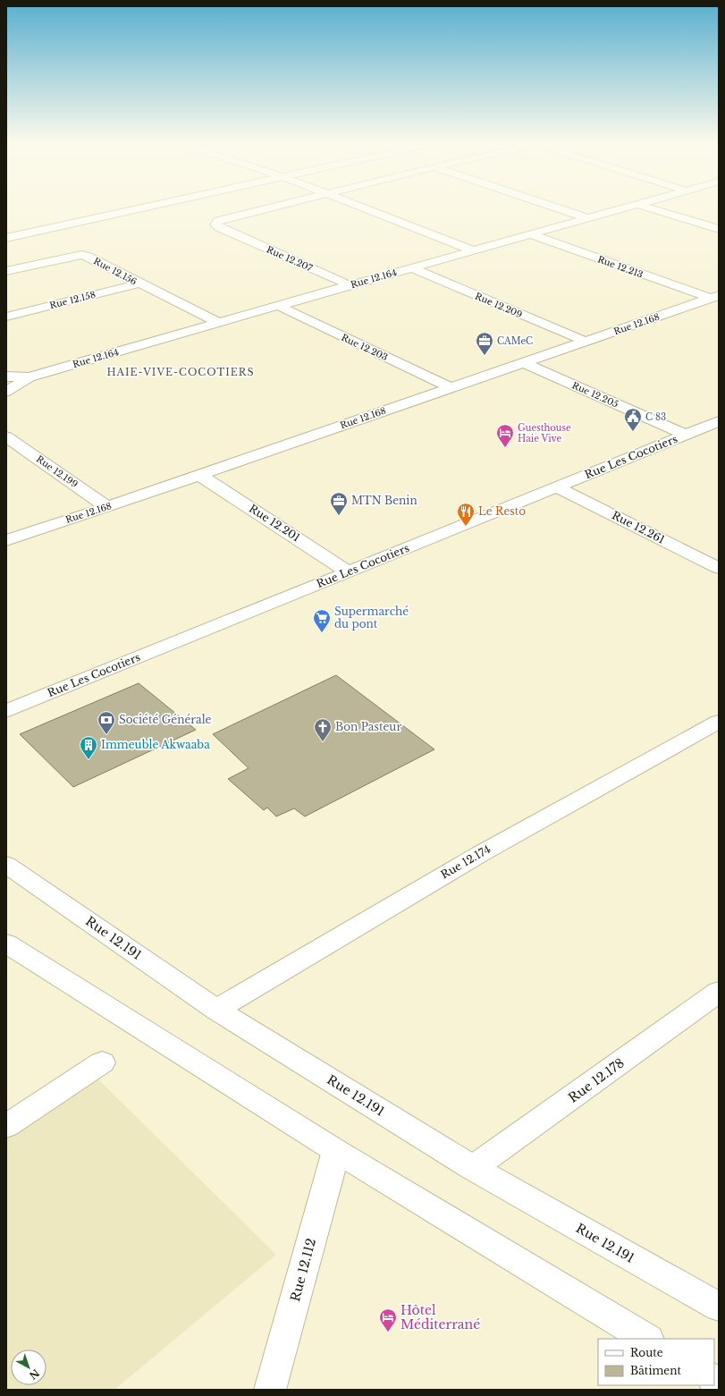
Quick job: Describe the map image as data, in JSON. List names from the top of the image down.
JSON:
{
  "streets": {
    "street": [
      "Rue 12.207",
      "Rue 12.213",
      "Rue 12.156",
      "Rue 12.164",
      "Rue 12.158",
      "Rue 12.209",
      "Rue 12.168",
      "Rue 12.203",
      "Rue 12.205",
      "Rue Les Cocotiers",
      "Rue 12.199",
      "Rue 12.201",
      "Rue 12.261",
      "Rue 12.174",
      "Rue 12.191",
      "Rue 12.178",
      "Rue 12.112"
    ]
  },
  "crossings": [
    ["Rue 12.207", "Rue 12.164"],
    ["Rue 12.213", "Rue 12.164"],
    ["Rue 12.213", "Rue 12.168"],
    ["Rue 12.156", "Rue 12.164"],
    ["Rue 12.156", "Rue 12.158"],
    ["Rue 12.164", "Rue 12.209"],
    ["Rue 12.164", "Rue 12.203"],
    ["Rue 12.209", "Rue 12.168"],
    ["Rue 12.168", "Rue 12.203"],
    ["Rue 12.168", "Rue 12.205"],
    ["Rue 12.168", "Rue 12.199"],
    ["Rue 12.168", "Rue 12.201"],
    ["Rue 12.205", "Rue Les Cocotiers"],
    ["Rue Les Cocotiers", "Rue 12.201"],
    ["Rue Les Cocotiers", "Rue 12.261"],
    ["Rue 12.174", "Rue 12.191"],
    ["Rue 12.191", "Rue 12.178"]
  ],
  "districts": ["HAIE-VIVE-COCOTIERS"],
  "places": {
    "office": ["CAMeC", "MTN Benin"],
    "public building": ["C 83"],
    "hotel": ["Guesthouse Haie Vive", "Hôtel Méditerrané"],
    "restaurant": ["Le Resto"],
    "supermarket": ["Supermarché du pont"],
    "bank": ["Société Générale"],
    "church": ["Bon Pasteur"],
    "building": ["Immeuble Akwaaba"]
  },
  "legend": ["Route", "Bâtiment"],
  "north": "bottom right"
}
